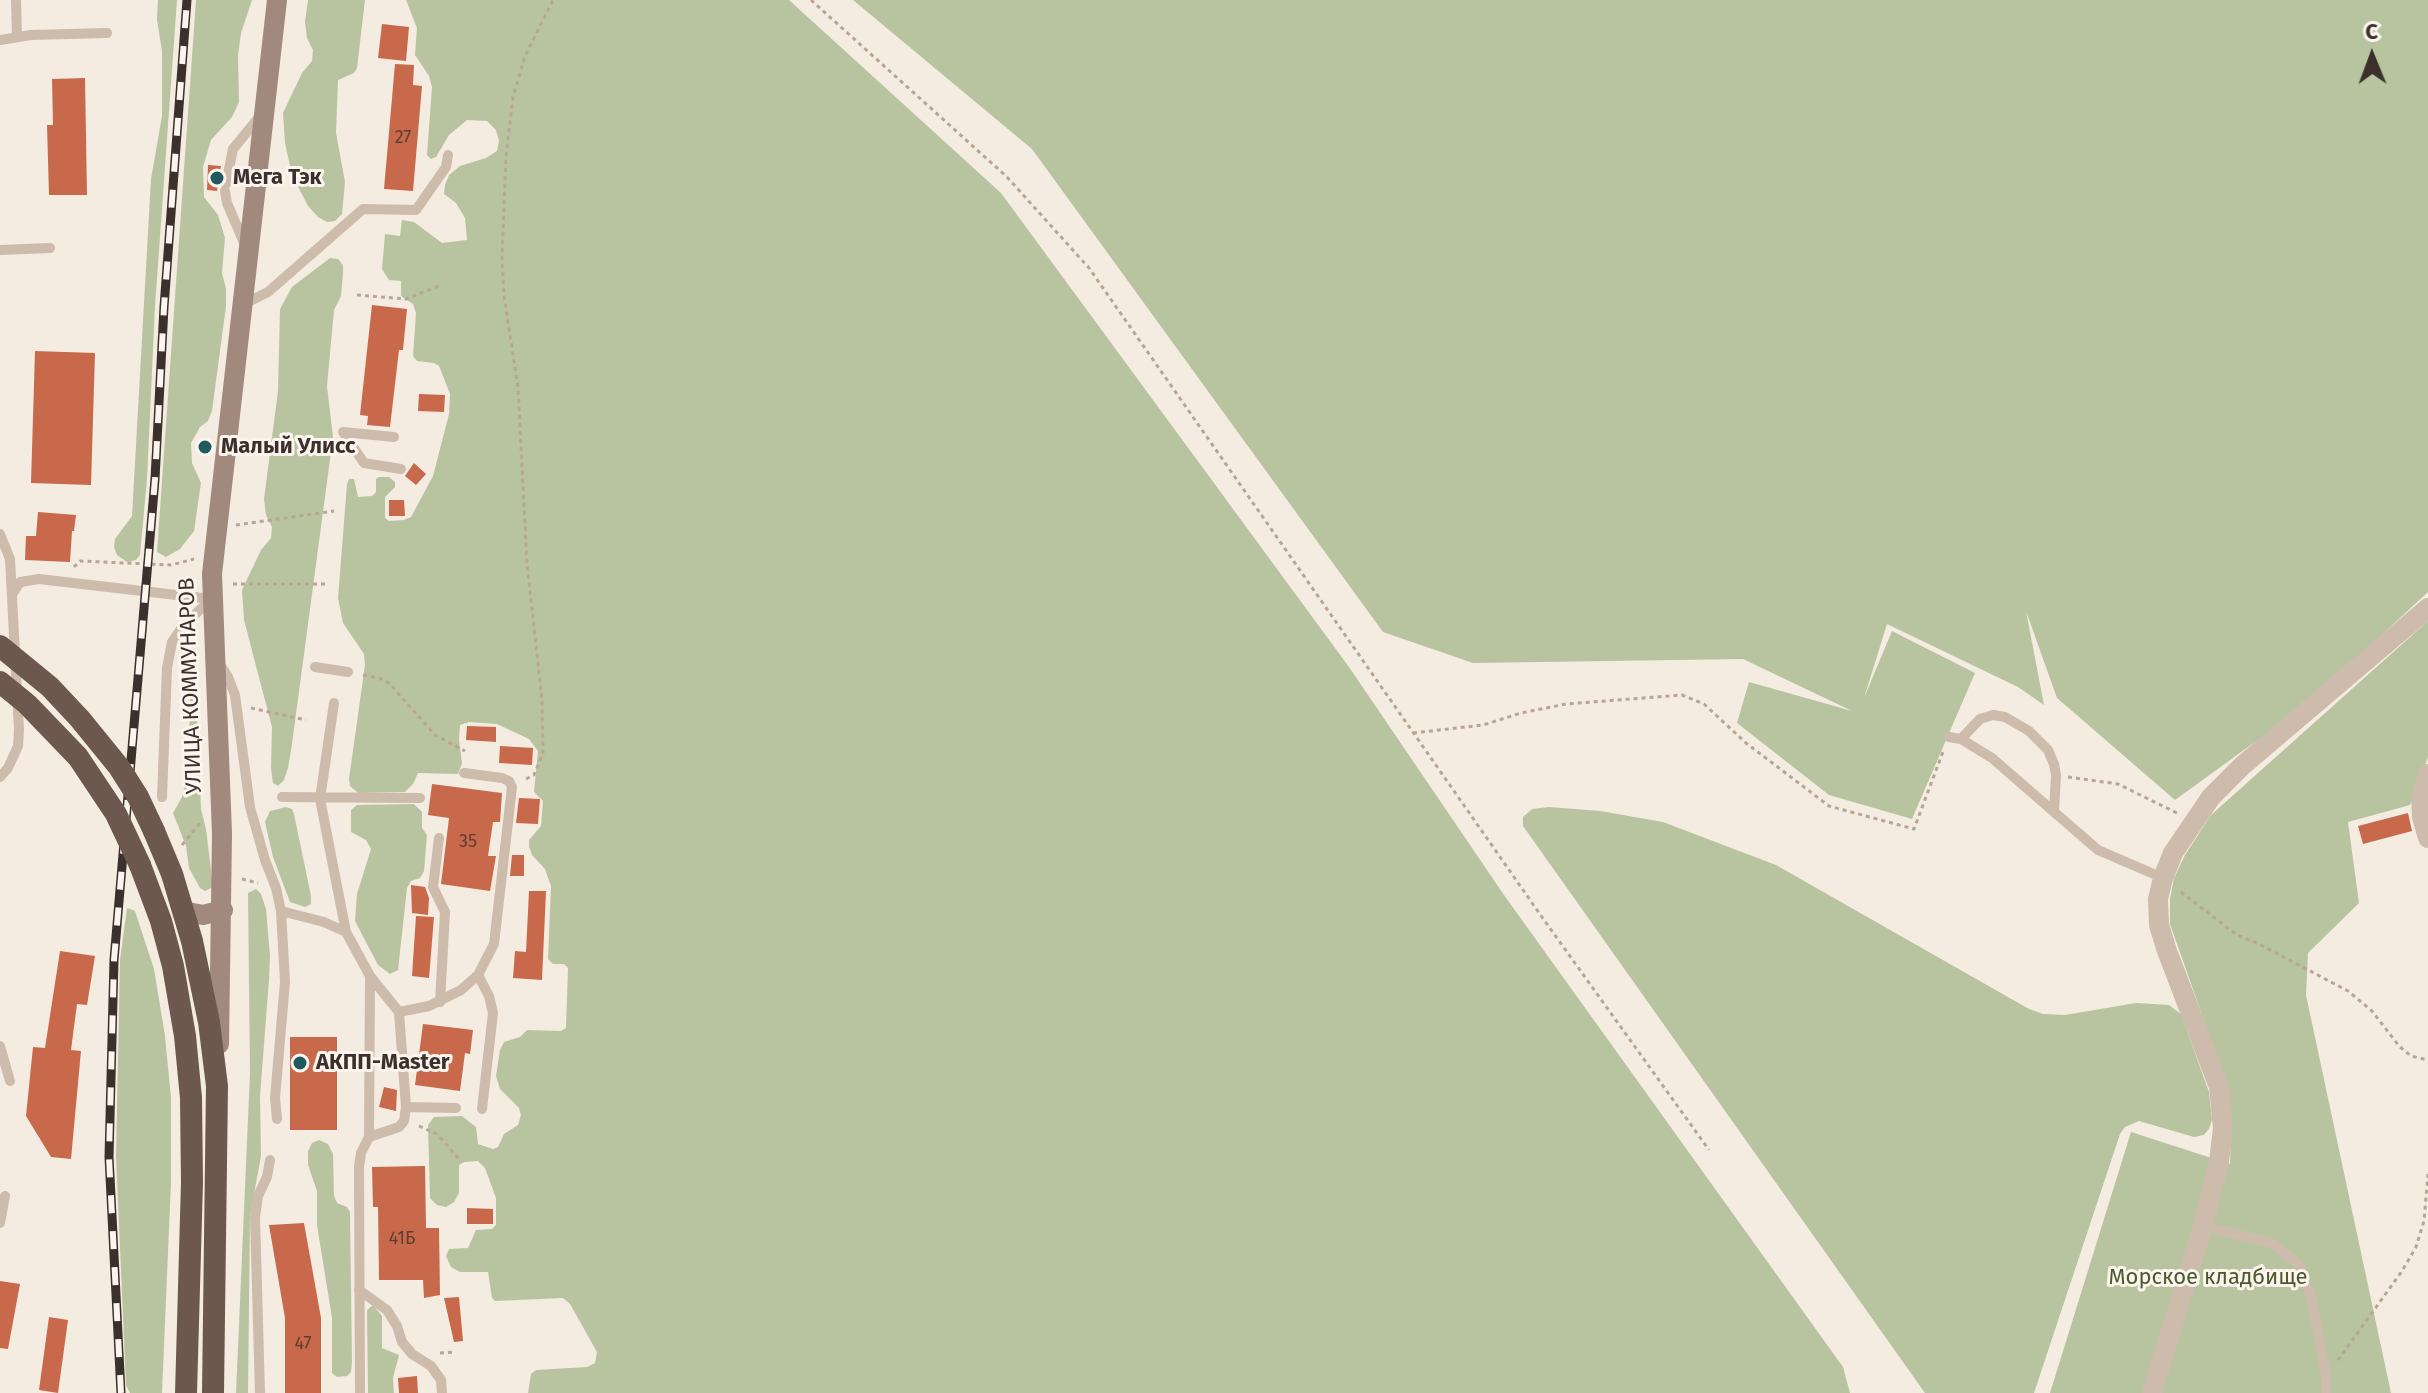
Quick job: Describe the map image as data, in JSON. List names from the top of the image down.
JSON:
{
  "streets": {
    "main road": ["УЛИЦА КОММУНАРОВ"]
  },
  "parks": ["Морское кладбище"],
  "places": ["Мега Тэк", "Малый Улисс", "АКПП-Master"],
  "house_numbers": [
    "27",
    "35",
    "41Б",
    "47"
  ],
  "north": "top"
}
